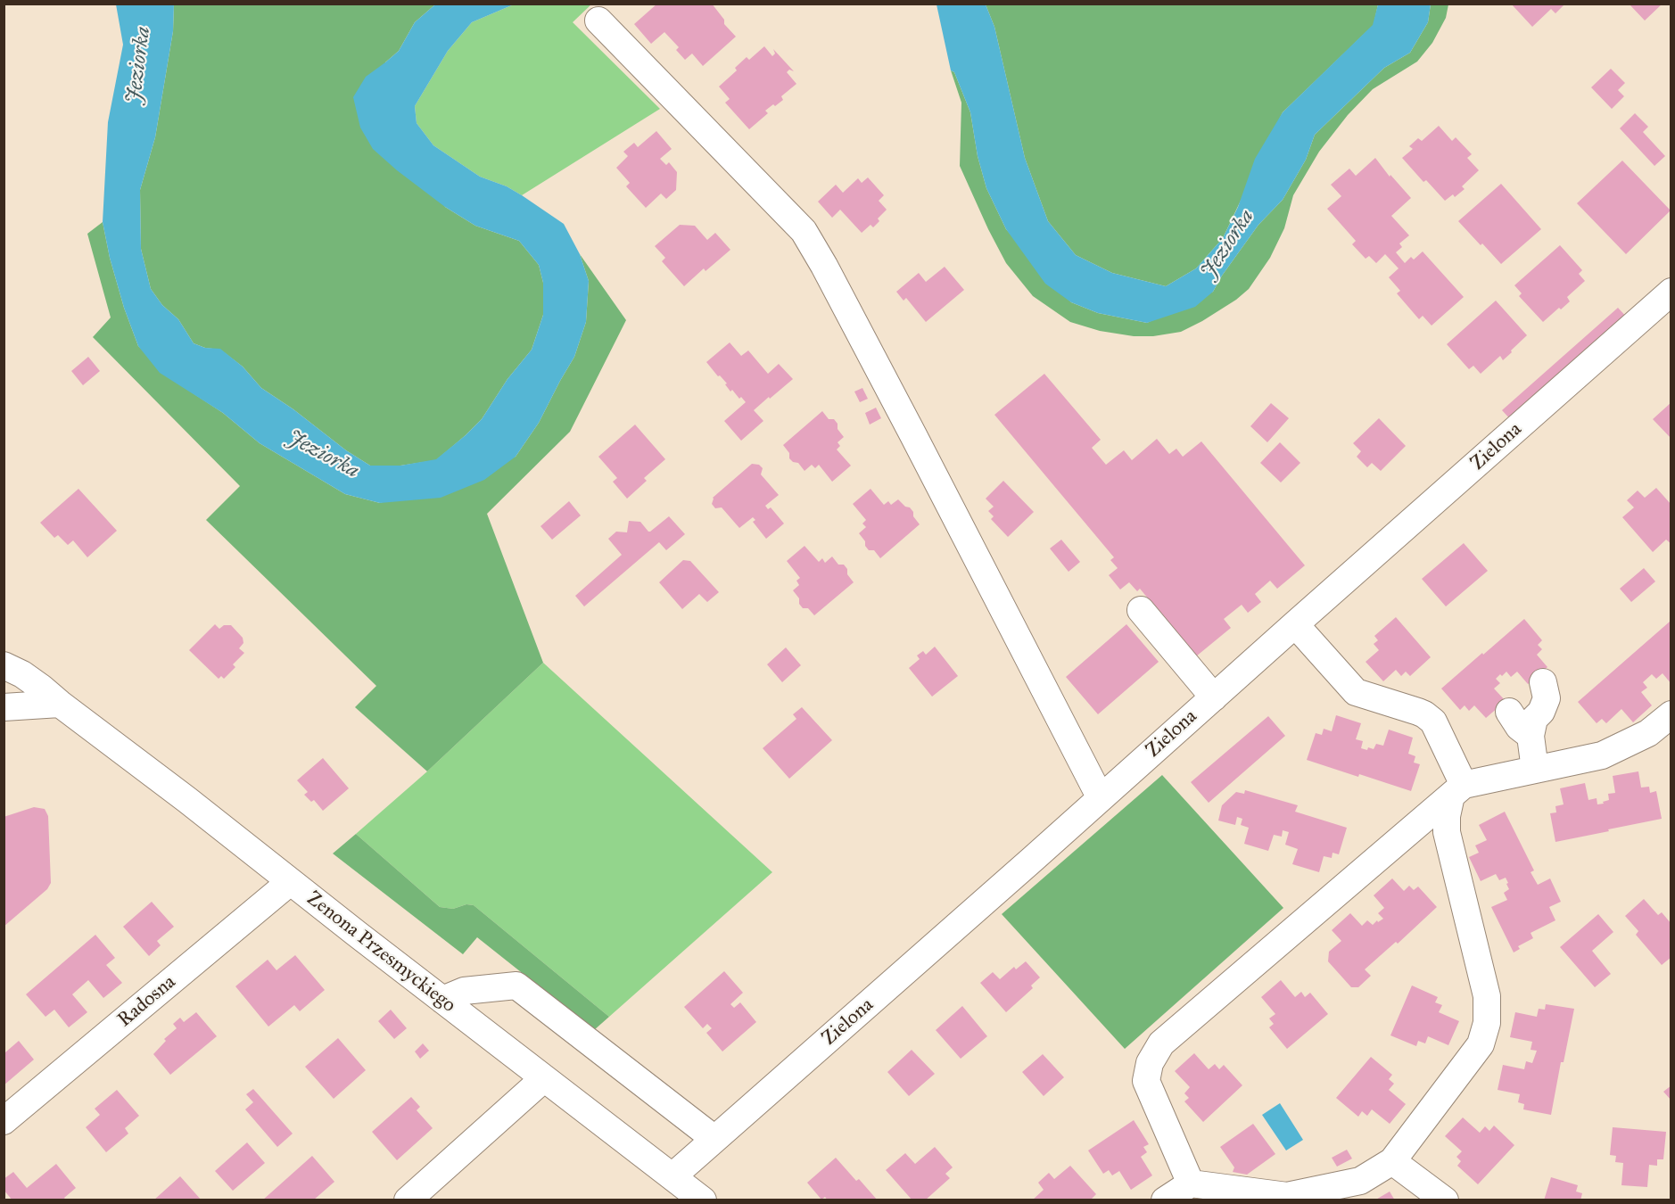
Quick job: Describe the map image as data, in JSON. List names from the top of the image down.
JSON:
{
  "streets": {
    "street": ["Zielona", "Zenona Przesmyckiego", "Radosna"]
  },
  "crossings": [
    ["Zielona", "Zenona Przesmyckiego"],
    ["Zenona Przesmyckiego", "Radosna"]
  ],
  "water": ["Jeziorka"]
}
